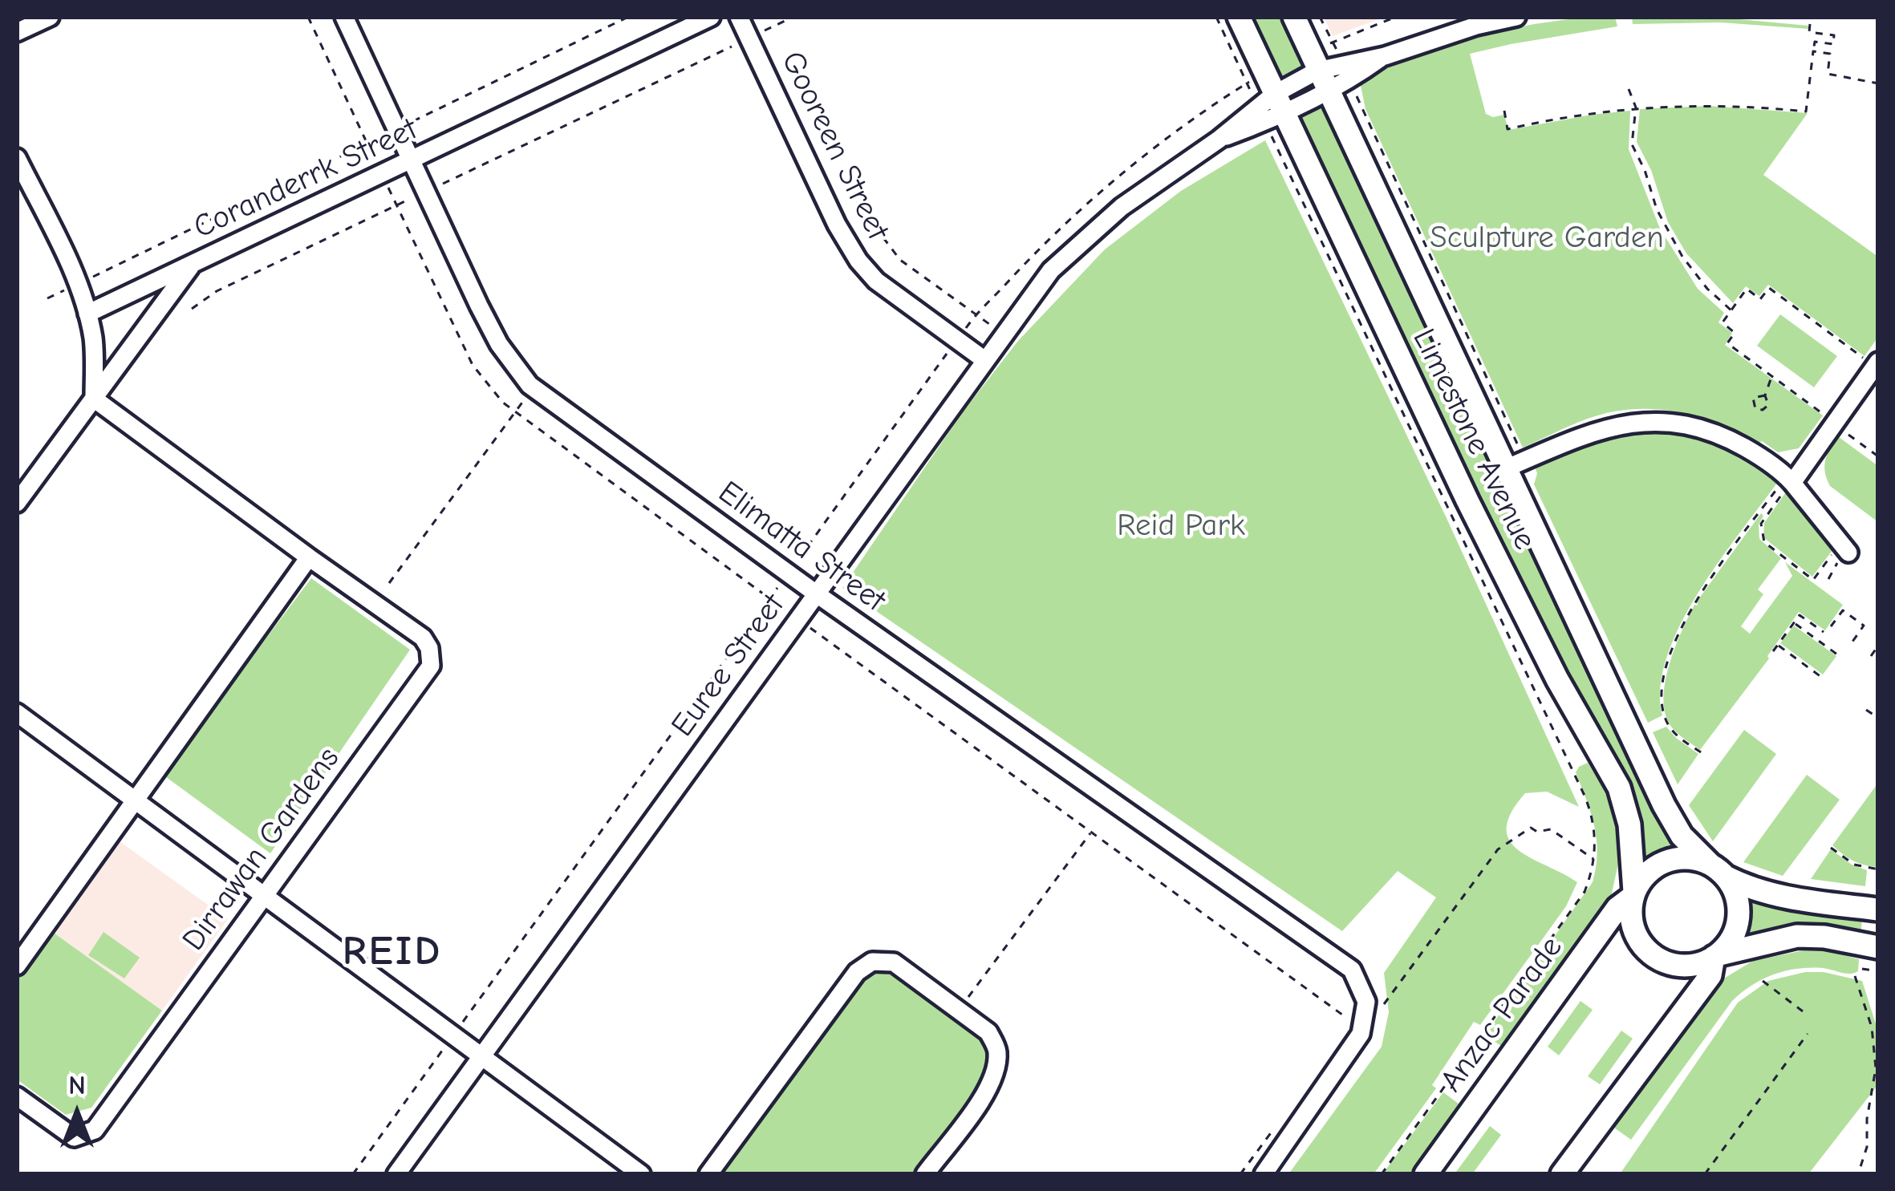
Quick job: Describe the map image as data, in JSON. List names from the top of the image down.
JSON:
{
  "streets": {
    "main road": ["Limestone Avenue", "Anzac Parade"],
    "street": [
      "Gooreen Street",
      "Coranderrk Street",
      "Elimatta Street",
      "Euree Street",
      "Dirrawan Gardens"
    ]
  },
  "crossings": [
    ["Gooreen Street", "Euree Street"],
    ["Coranderrk Street", "Elimatta Street"],
    ["Coranderrk Street", "Dirrawan Gardens"],
    ["Limestone Avenue", "Euree Street"],
    ["Limestone Avenue", "Anzac Parade"],
    ["Elimatta Street", "Euree Street"]
  ],
  "districts": ["REID"],
  "parks": ["Sculpture Garden", "Reid Park"],
  "north": "top"
}
